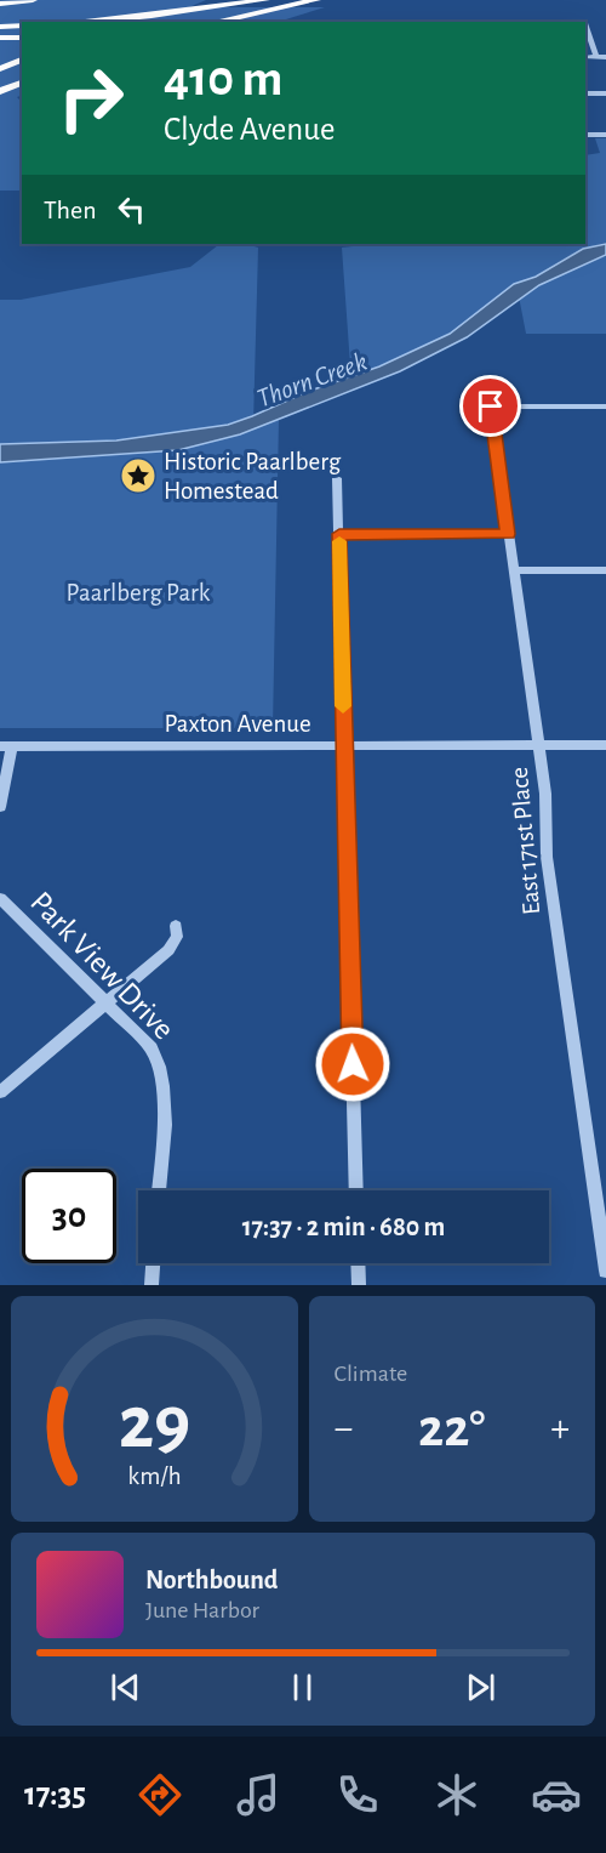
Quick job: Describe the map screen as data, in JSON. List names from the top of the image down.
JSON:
{
  "streets": {
    "street": ["Paxton Avenue", "East 171st Place", "Park View Drive"]
  },
  "crossings": [
    ["Paxton Avenue", "East 171st Place"]
  ],
  "water": ["Thorn Creek"],
  "parks": ["Paarlberg Park"],
  "places": {
    "place": ["Historic Paarlberg Homestead"]
  },
  "page": {
    "turn": ["410 m", "Clyde Avenue"],
    "then": "Then",
    "limit": "30",
    "trip": "17:37 · 2 min · 680 m",
    "tile": "Climate",
    "heat": ["−", "22°", "+"],
    "song": ["Northbound", "June Harbor"],
    "tabs": "17:35",
    "gauge": ["29", "km/h"]
  }
}
